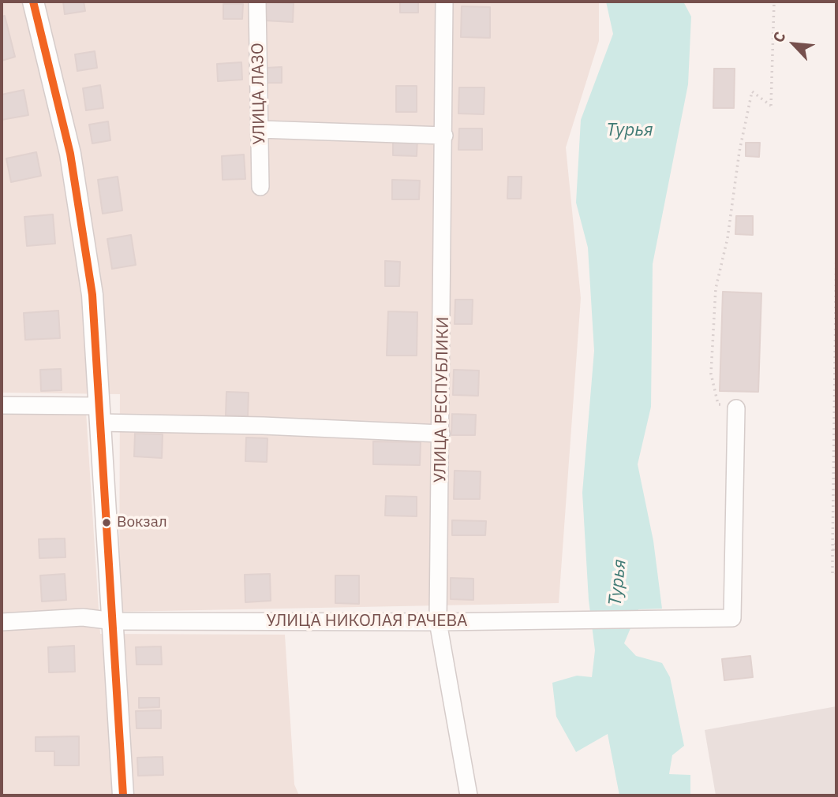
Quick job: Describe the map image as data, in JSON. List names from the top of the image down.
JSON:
{
  "streets": {
    "street": ["УЛИЦА ЛАЗО", "УЛИЦА РЕСПУБЛИКИ", "УЛИЦА НИКОЛАЯ РАЧЕВА"]
  },
  "crossings": [
    ["УЛИЦА РЕСПУБЛИКИ", "УЛИЦА НИКОЛАЯ РАЧЕВА"]
  ],
  "water": ["Турья"],
  "places": ["Вокзал"],
  "north": "top left"
}
